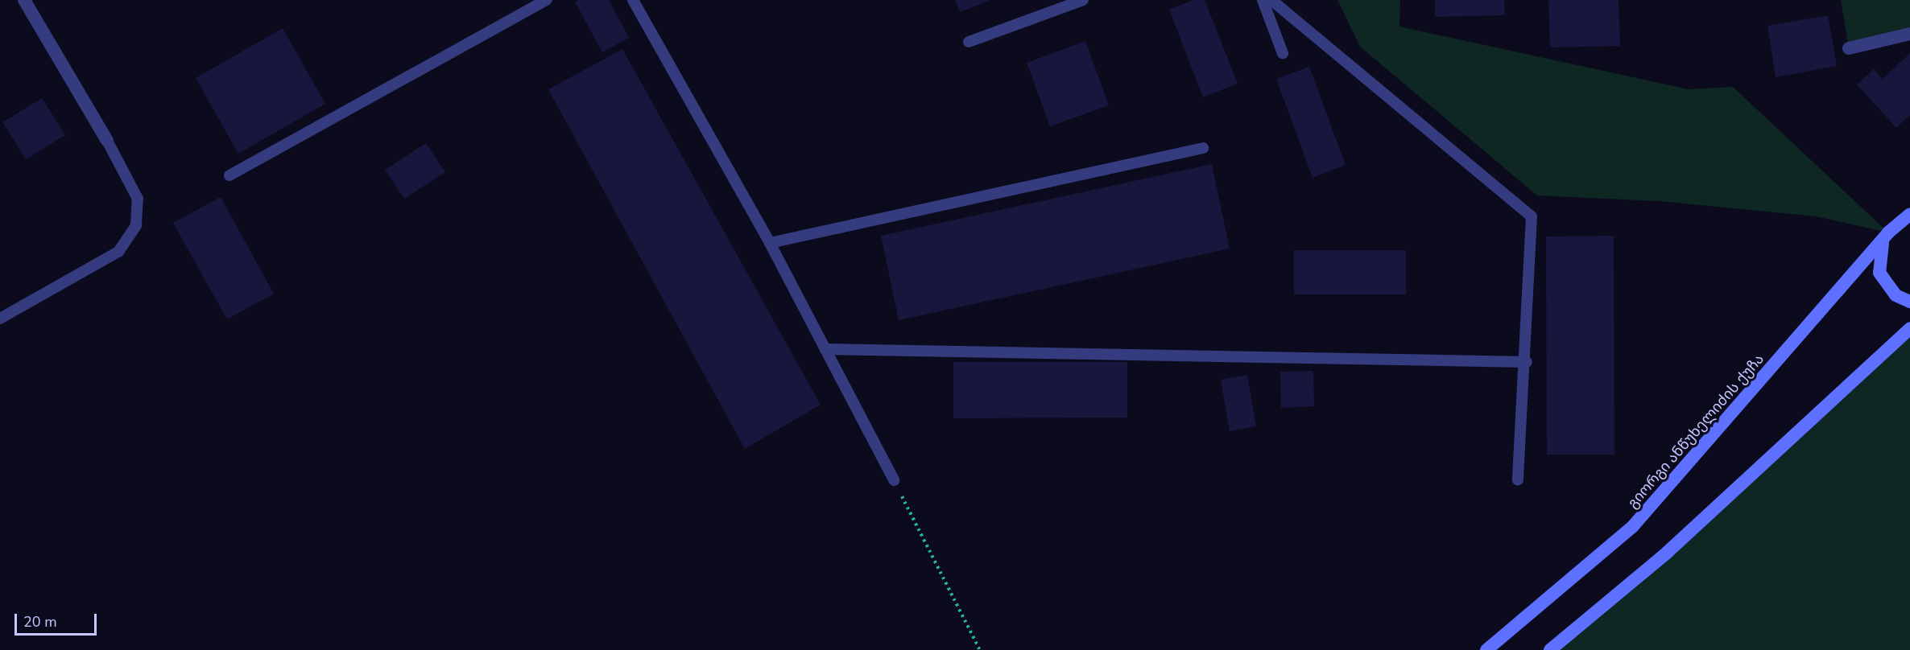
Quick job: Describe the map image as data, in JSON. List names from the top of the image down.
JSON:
{
  "streets": {
    "main road": ["გიორგი ანწუხელიძის ქუჩა"]
  },
  "scale_bar": "20 m"
}
